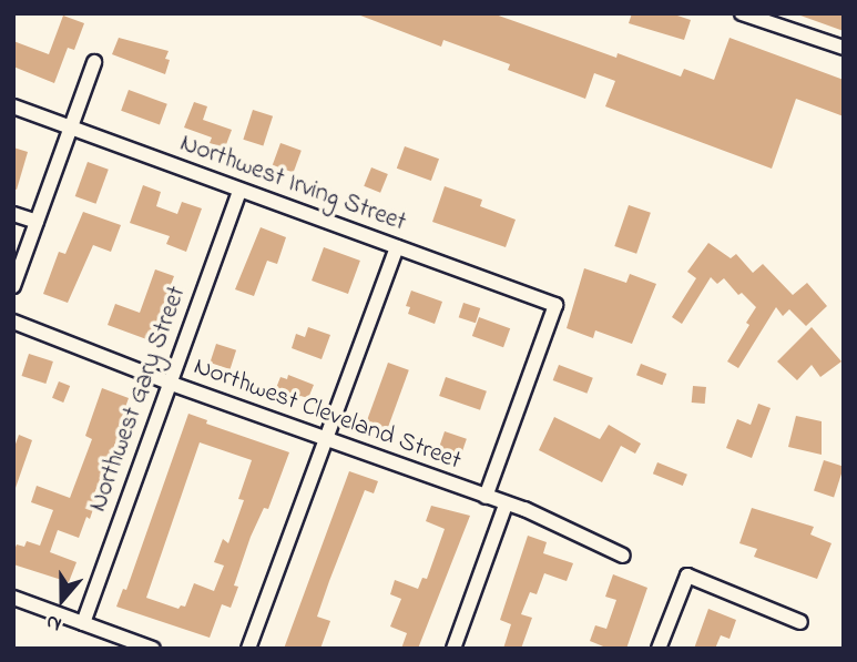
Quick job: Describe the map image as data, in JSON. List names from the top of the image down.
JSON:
{
  "streets": {
    "street": ["Northwest Irving Street", "Northwest Gary Street", "Northwest Cleveland Street"]
  },
  "crossings": [
    ["Northwest Irving Street", "Northwest Gary Street"],
    ["Northwest Irving Street", "Northwest Cleveland Street"],
    ["Northwest Gary Street", "Northwest Cleveland Street"]
  ],
  "north": "bottom"
}
